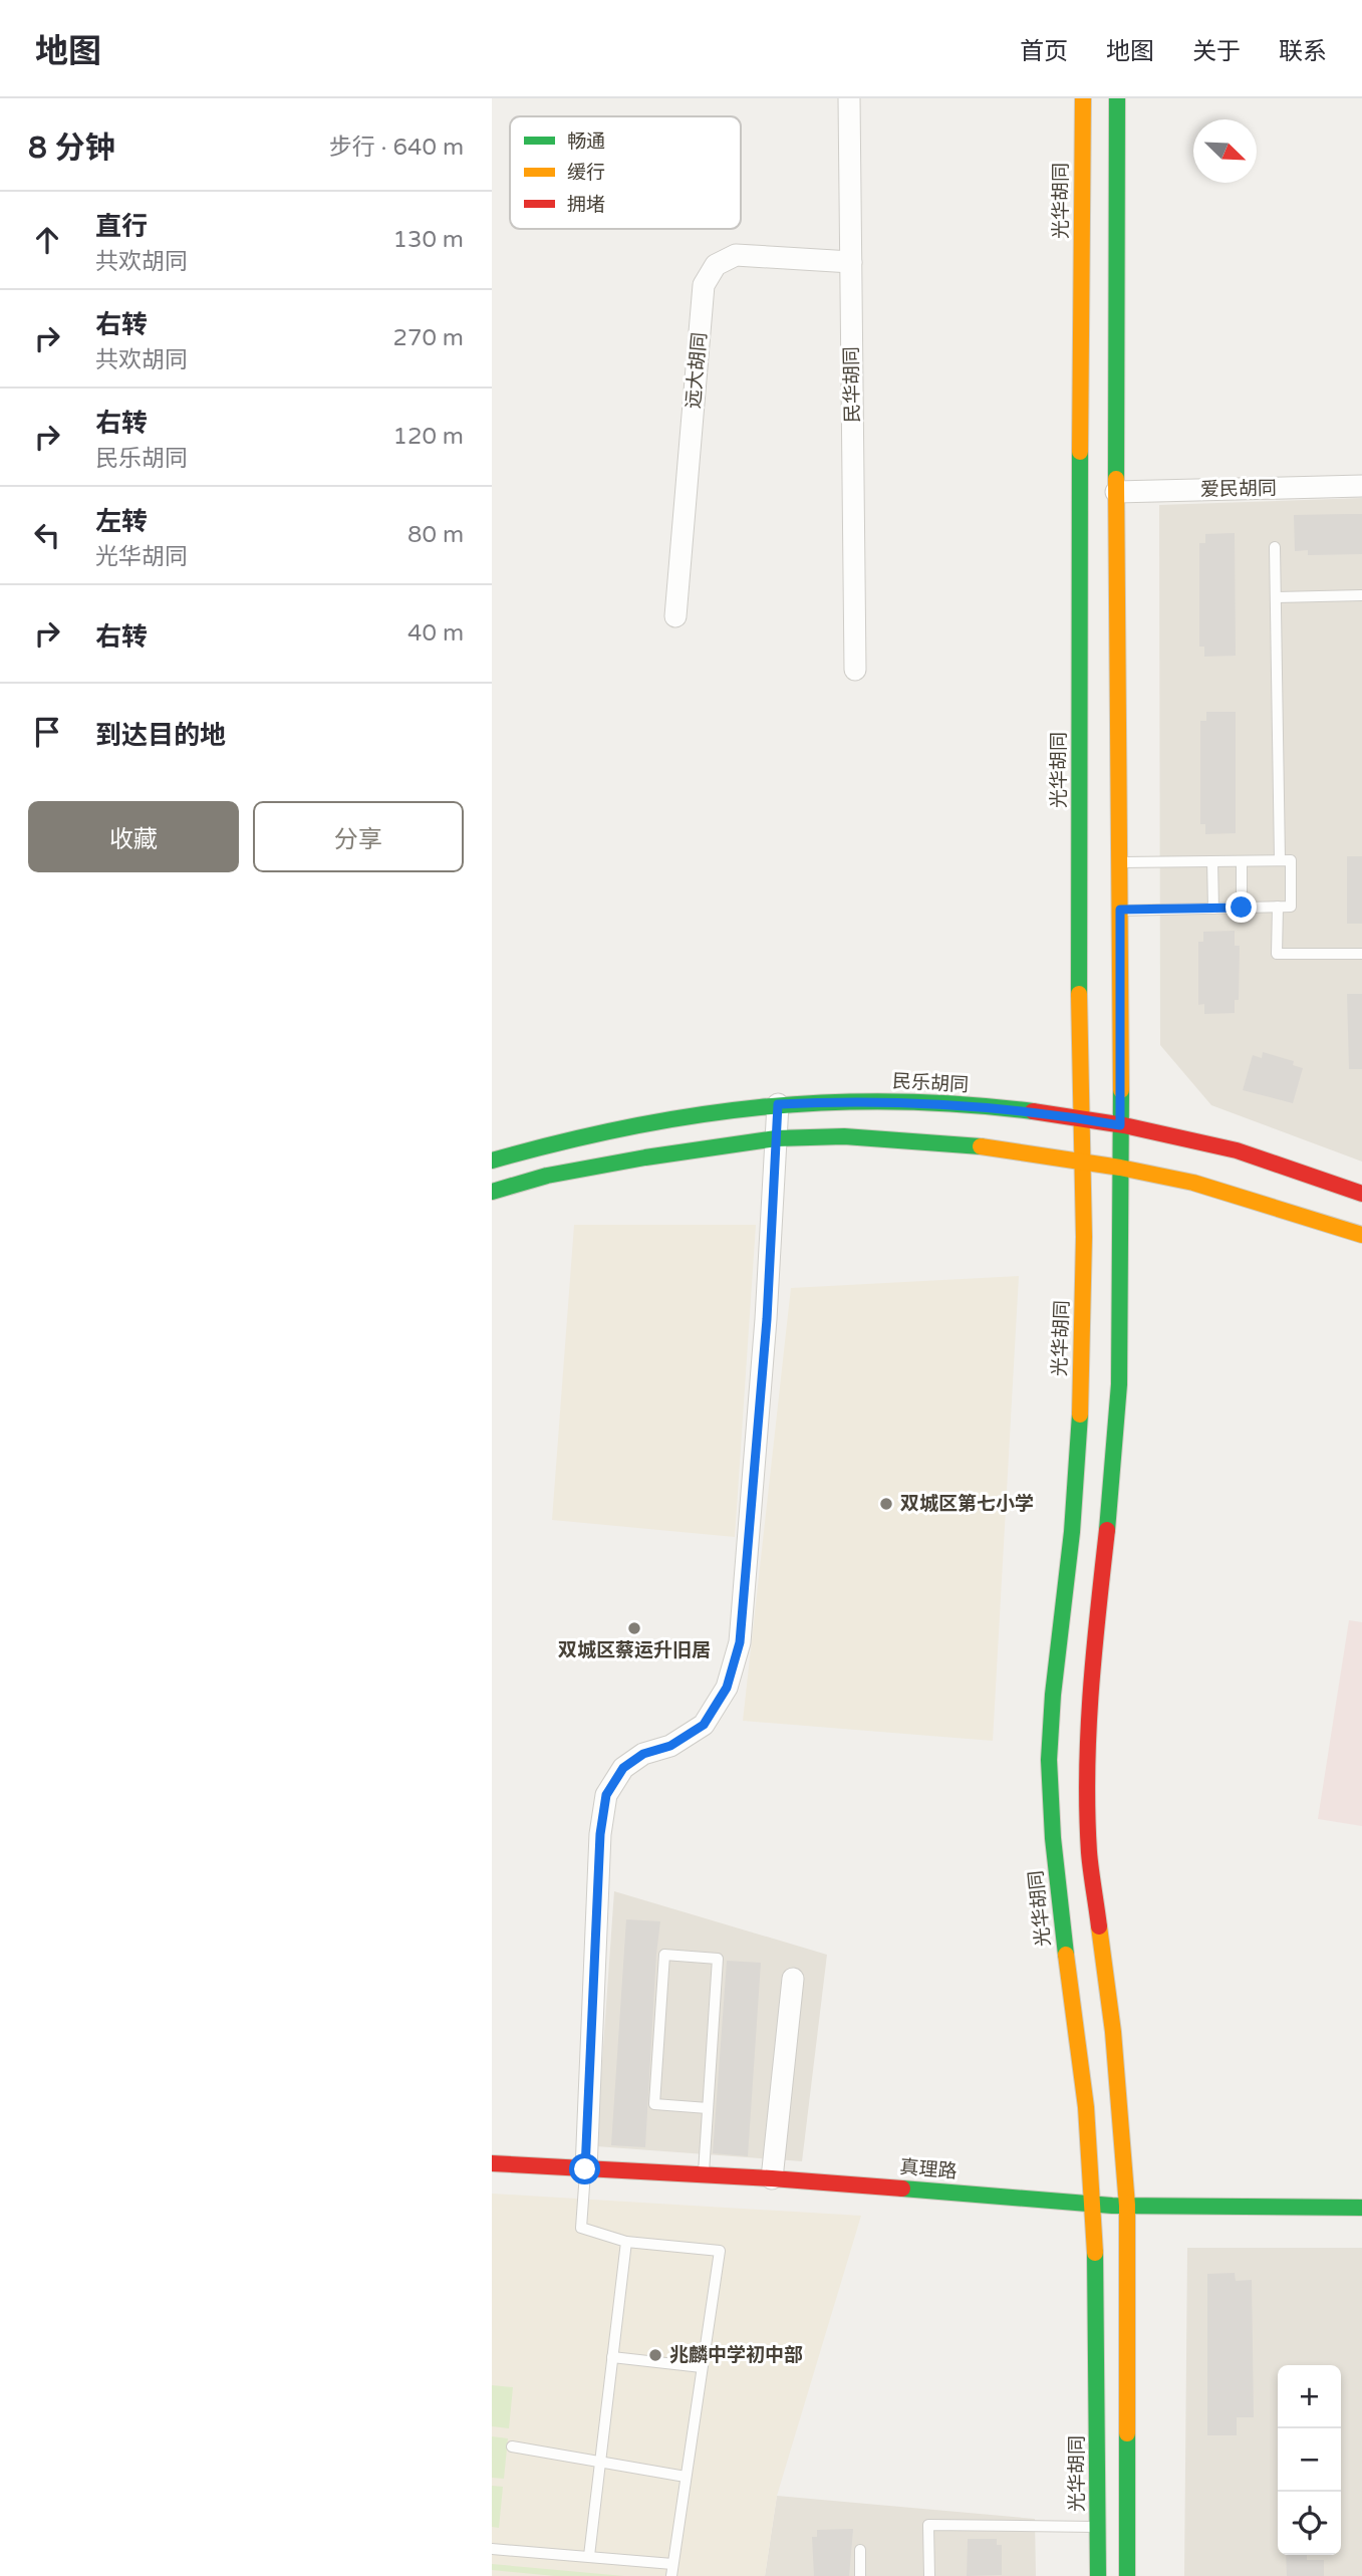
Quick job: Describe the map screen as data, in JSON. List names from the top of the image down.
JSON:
{
  "streets": {
    "main road": ["光华胡同", "民乐胡同", "真理路"],
    "street": ["远大胡同", "民华胡同", "爱民胡同"]
  },
  "crossings": [
    ["光华胡同", "民乐胡同"],
    ["光华胡同", "真理路"],
    ["远大胡同", "民华胡同"]
  ],
  "places": ["双城区第七小学", "双城区蔡运升旧居", "兆麟中学初中部"],
  "legend": ["畅通", "缓行", "拥堵"],
  "north": "bottom right",
  "page": {
    "header": "地图",
    "nav": [
      "首页",
      "地图",
      "关于",
      "联系"
    ],
    "heading": ["8 分钟", "步行 · 640 m"],
    "list": [
      ["直行", "共欢胡同", "130 m"],
      ["右转", "共欢胡同", "270 m"],
      ["右转", "民乐胡同", "120 m"],
      ["左转", "光华胡同", "80 m"],
      ["右转", "40 m"],
      "到达目的地"
    ],
    "buttons": ["收藏", "分享"],
    "map_buttons": ["+", "−"]
  }
}
